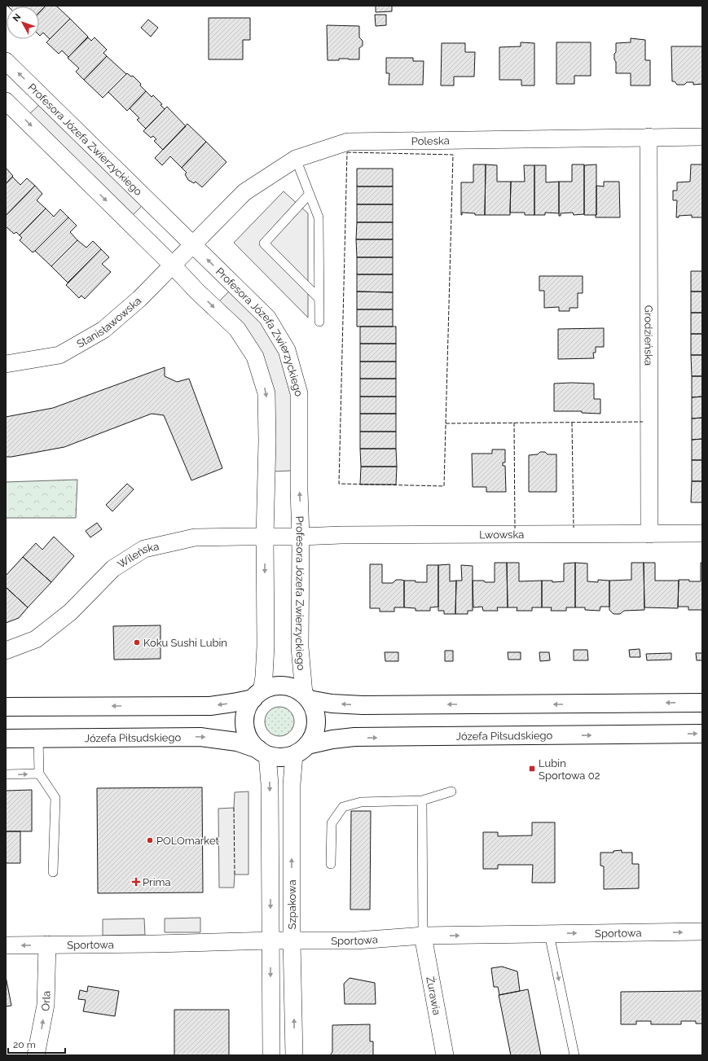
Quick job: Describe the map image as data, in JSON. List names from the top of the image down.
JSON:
{
  "streets": {
    "street": [
      "Profesora Józefa Zwierzyckiego",
      "Poleska",
      "Stanisławowska",
      "Grodzieńska",
      "Lwowska",
      "Wileńska",
      "Józefa Piłsudskiego",
      "Szpakowa",
      "Sportowa",
      "Żurawia",
      "Orla"
    ]
  },
  "crossings": [
    ["Profesora Józefa Zwierzyckiego", "Poleska"],
    ["Profesora Józefa Zwierzyckiego", "Stanisławowska"],
    ["Profesora Józefa Zwierzyckiego", "Lwowska"],
    ["Profesora Józefa Zwierzyckiego", "Wileńska"],
    ["Profesora Józefa Zwierzyckiego", "Józefa Piłsudskiego"],
    ["Profesora Józefa Zwierzyckiego", "Szpakowa"],
    ["Poleska", "Stanisławowska"],
    ["Poleska", "Grodzieńska"],
    ["Grodzieńska", "Lwowska"],
    ["Lwowska", "Wileńska"],
    ["Józefa Piłsudskiego", "Szpakowa"],
    ["Szpakowa", "Sportowa"],
    ["Sportowa", "Żurawia"],
    ["Sportowa", "Orla"]
  ],
  "one_way": ["Orla"],
  "places": {
    "other": ["Koku Sushi Lubin", "POLOmarket"],
    "transit": ["Lubin Sportowa 02"],
    "health": ["Prima"]
  },
  "scale_bar": "20 m",
  "north": "top left"
}
